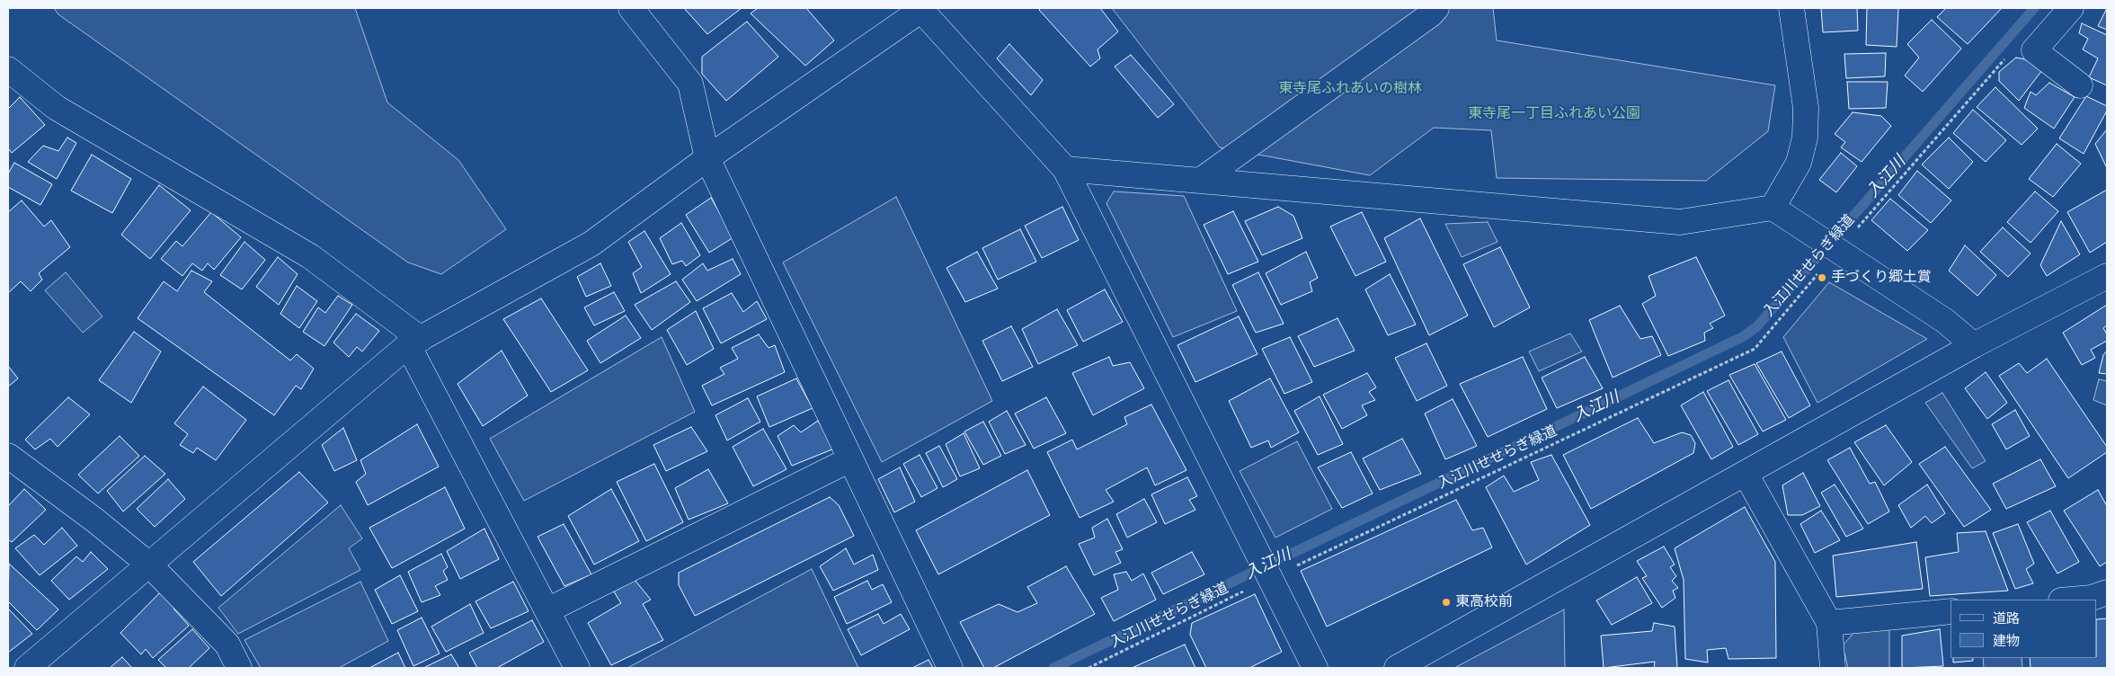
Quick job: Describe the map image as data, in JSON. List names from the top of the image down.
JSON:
{
  "streets": {
    "path": ["入江川せせらぎ緑道"]
  },
  "water": ["入江川"],
  "parks": ["東寺尾ふれあいの樹林", "東寺尾一丁目ふれあい公園"],
  "places": ["手づくり郷土賞", "東高校前"],
  "legend": ["道路", "建物"]
}
